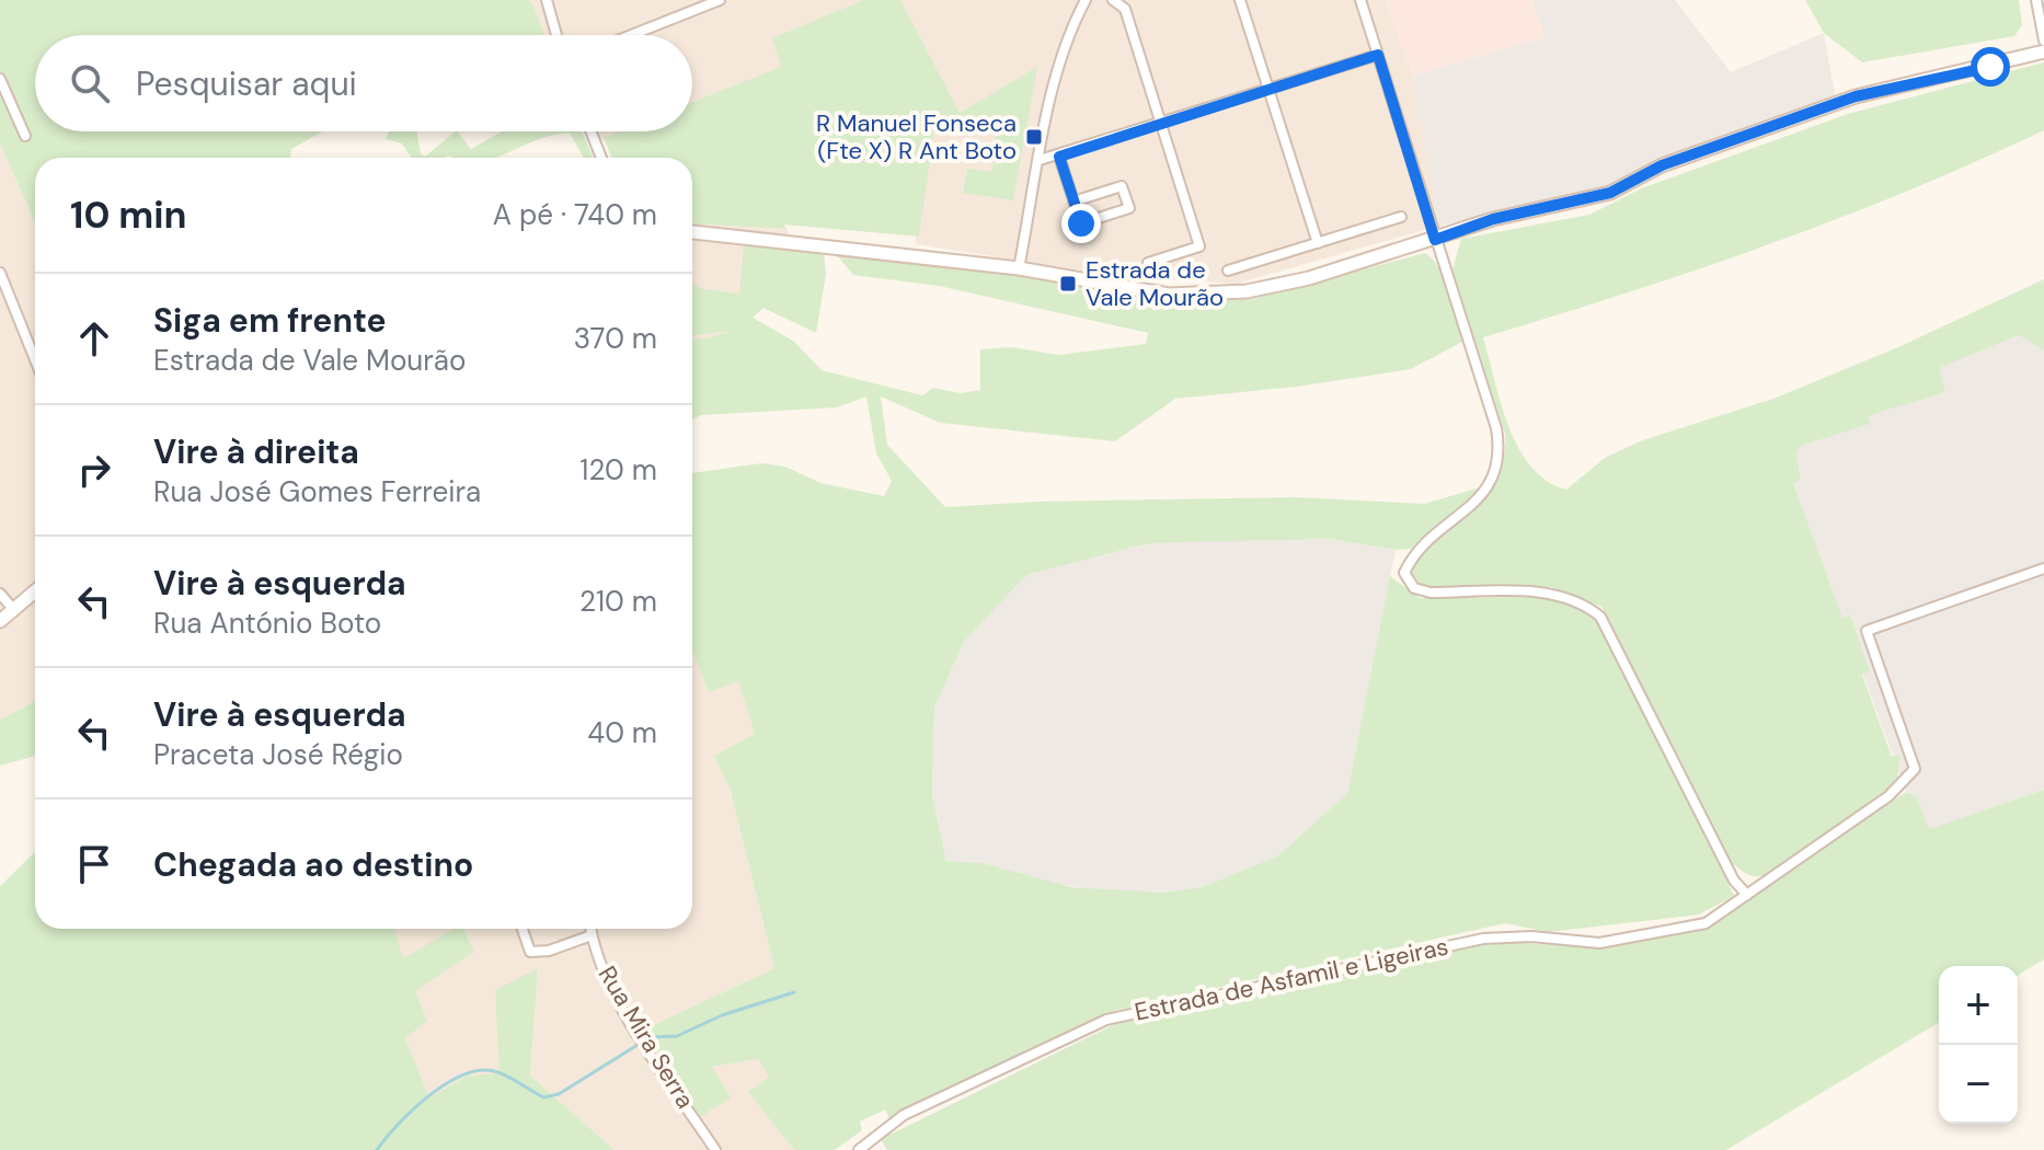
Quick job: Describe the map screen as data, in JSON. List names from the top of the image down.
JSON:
{
  "streets": {
    "street": ["Estrada de Asfamil e Ligeiras", "Rua Mira Serra"]
  },
  "places": {
    "transit": ["R Manuel Fonseca (Fte X) R Ant Boto", "Estrada de Vale Mourão"]
  },
  "page": {
    "search": "Pesquisar aqui",
    "heading": ["10 min", "A pé · 740 m"],
    "list": [
      ["Siga em frente", "Estrada de Vale Mourão", "370 m"],
      ["Vire à direita", "Rua José Gomes Ferreira", "120 m"],
      ["Vire à esquerda", "Rua António Boto", "210 m"],
      ["Vire à esquerda", "Praceta José Régio", "40 m"],
      "Chegada ao destino"
    ],
    "map_buttons": ["+", "−"]
  }
}
